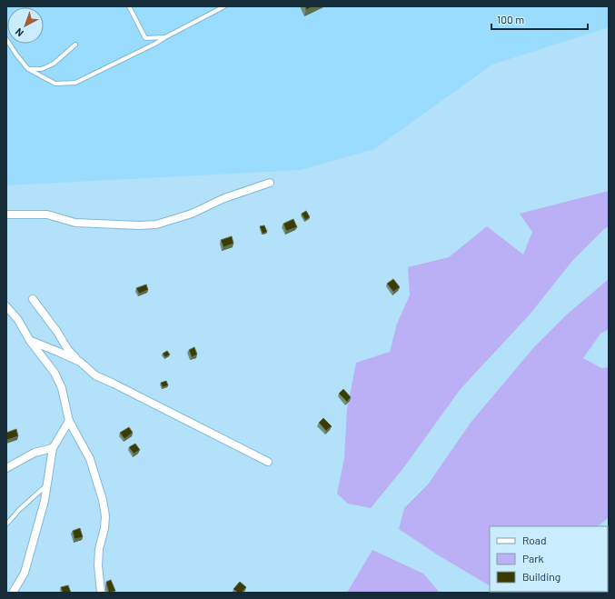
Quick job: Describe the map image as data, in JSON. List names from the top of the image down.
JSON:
{
  "legend": ["Road", "Park", "Building"],
  "scale_bar": "100 m",
  "north": "bottom left"
}
